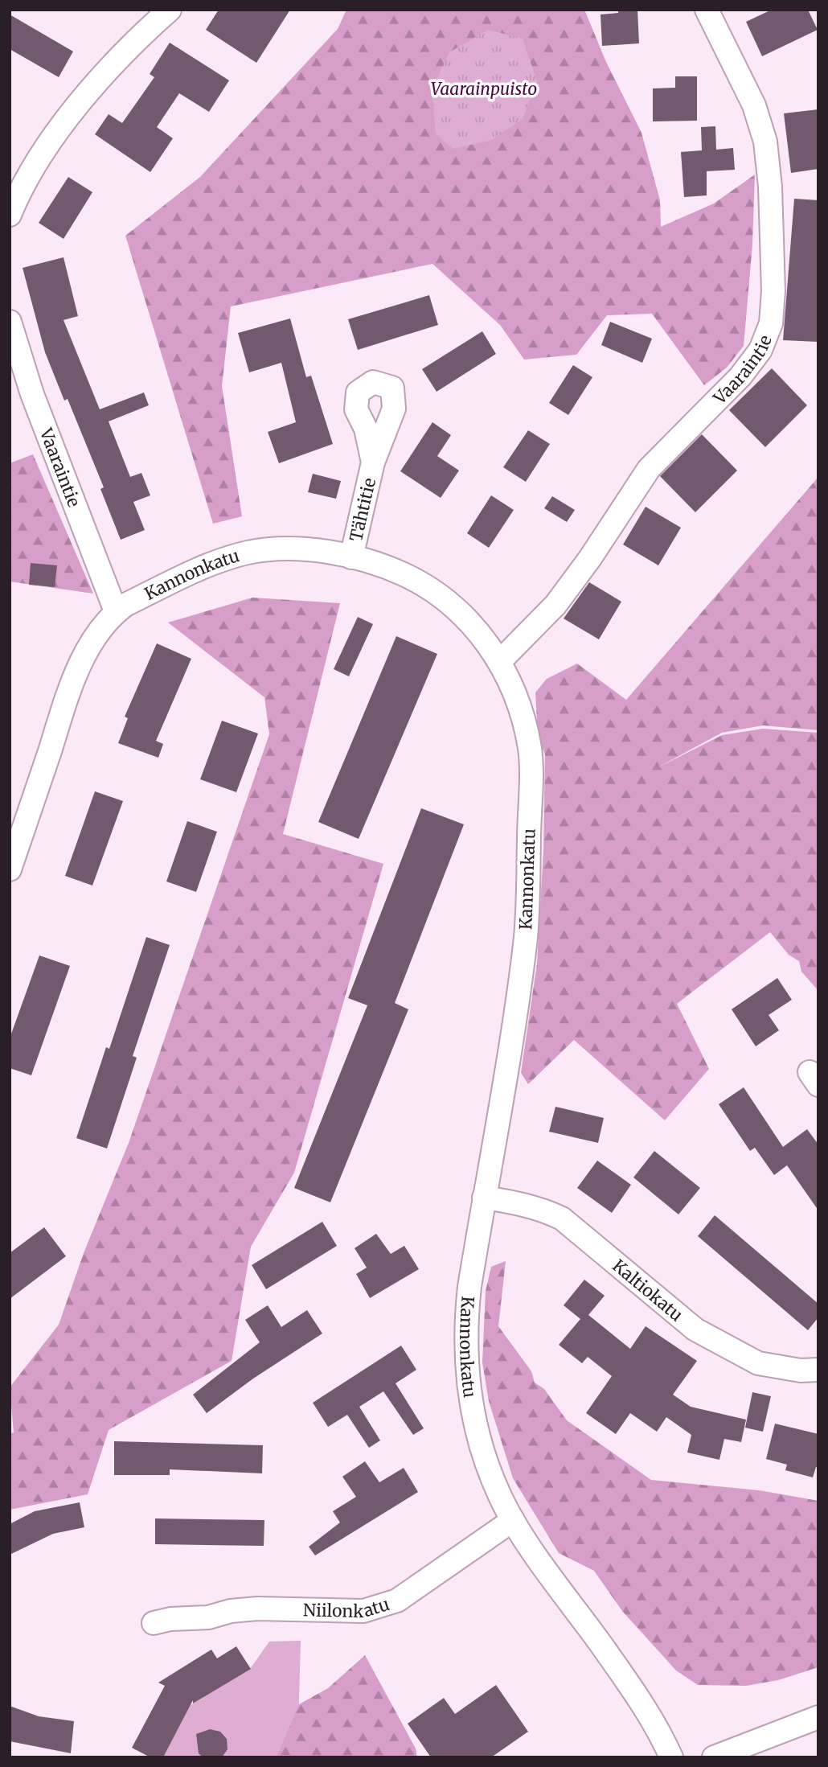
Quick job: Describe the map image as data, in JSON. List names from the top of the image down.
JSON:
{
  "streets": {
    "street": [
      "Vaaraintie",
      "Tähtitie",
      "Kannonkatu",
      "Kaltiokatu",
      "Niilonkatu"
    ]
  },
  "crossings": [
    ["Vaaraintie", "Kannonkatu"],
    ["Tähtitie", "Kannonkatu"],
    ["Kannonkatu", "Kaltiokatu"],
    ["Kannonkatu", "Niilonkatu"]
  ],
  "parks": ["Vaarainpuisto"]
}
